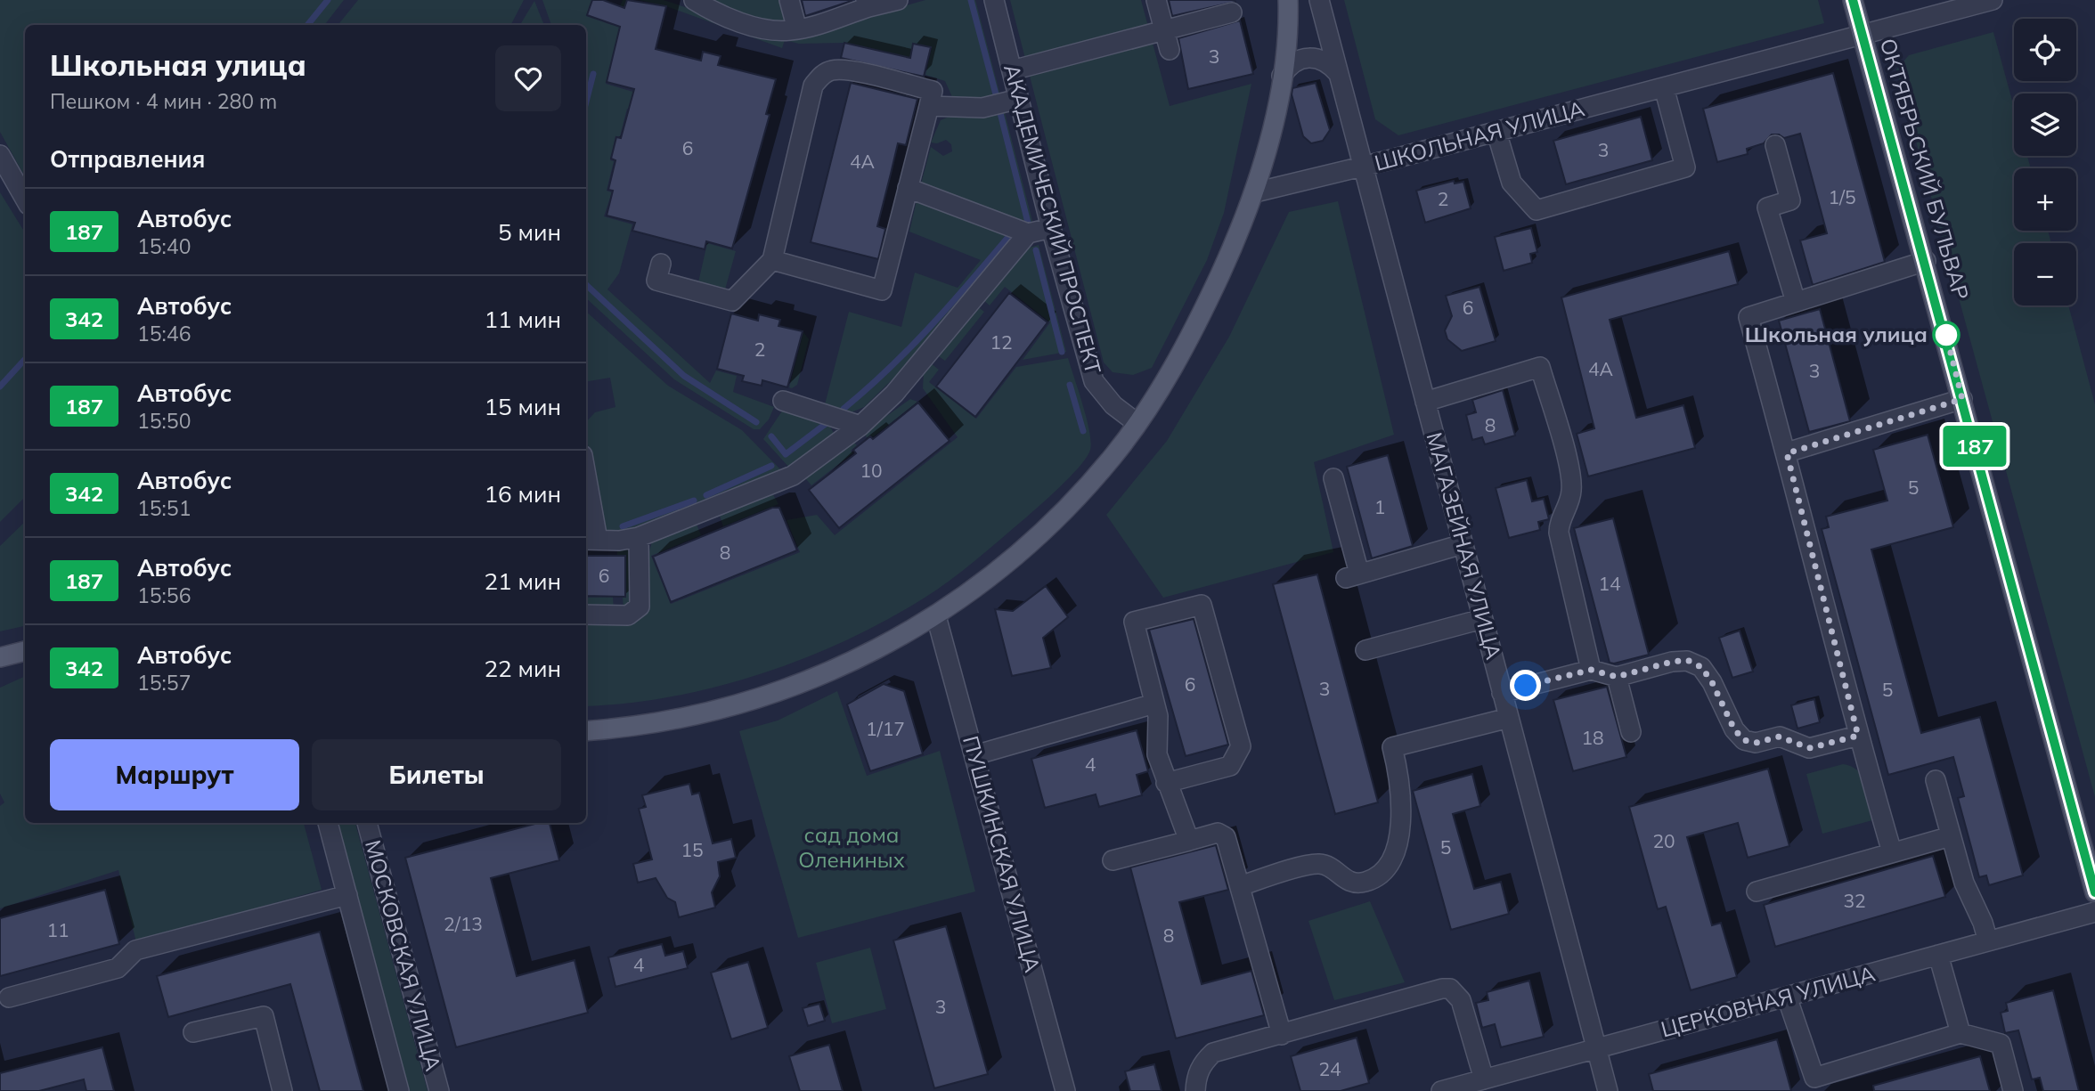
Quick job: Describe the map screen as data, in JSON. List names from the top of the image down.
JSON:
{
  "streets": {
    "main road": ["ОКТЯБРЬСКИЙ БУЛЬВАР"],
    "street": [
      "ШКОЛЬНАЯ УЛИЦА",
      "АКАДЕМИЧЕСКИЙ ПРОСПЕКТ",
      "МАГАЗЕЙНАЯ УЛИЦА",
      "ПУШКИНСКАЯ УЛИЦА",
      "МОСКОВСКАЯ УЛИЦА",
      "ЦЕРКОВНАЯ УЛИЦА"
    ]
  },
  "crossings": [
    ["ШКОЛЬНАЯ УЛИЦА", "ОКТЯБРЬСКИЙ БУЛЬВАР"],
    ["ШКОЛЬНАЯ УЛИЦА", "МАГАЗЕЙНАЯ УЛИЦА"],
    ["МАГАЗЕЙНАЯ УЛИЦА", "ЦЕРКОВНАЯ УЛИЦА"]
  ],
  "parks": ["сад дома Олениных"],
  "places": ["Школьная улица"],
  "lines": ["bus line 187"],
  "house_numbers": [
    "3",
    "6",
    "3",
    "4А",
    "1/5",
    "2",
    "6",
    "12",
    "2",
    "4А",
    "3",
    "8",
    "10",
    "5",
    "1",
    "8",
    "6",
    "14",
    "6",
    "3",
    "5",
    "1/17",
    "18",
    "4",
    "20",
    "5",
    "15",
    "32",
    "2/13",
    "11",
    "8",
    "4",
    "3",
    "24"
  ],
  "page": {
    "on_map": "187",
    "map_buttons": ["+", "−"],
    "heading": [
      ["Школьная улица", "Пешком · 4 мин · 280 m"],
      "Отправления"
    ],
    "list": [
      {
        "mark": "187",
        "name": "Автобус",
        "note": "15:40",
        "value": "5 мин"
      },
      {
        "mark": "342",
        "name": "Автобус",
        "note": "15:46",
        "value": "11 мин"
      },
      {
        "mark": "187",
        "name": "Автобус",
        "note": "15:50",
        "value": "15 мин"
      },
      {
        "mark": "342",
        "name": "Автобус",
        "note": "15:51",
        "value": "16 мин"
      },
      {
        "mark": "187",
        "name": "Автобус",
        "note": "15:56",
        "value": "21 мин"
      },
      {
        "mark": "342",
        "name": "Автобус",
        "note": "15:57",
        "value": "22 мин"
      }
    ],
    "buttons": ["Маршрут", "Билеты"]
  }
}
